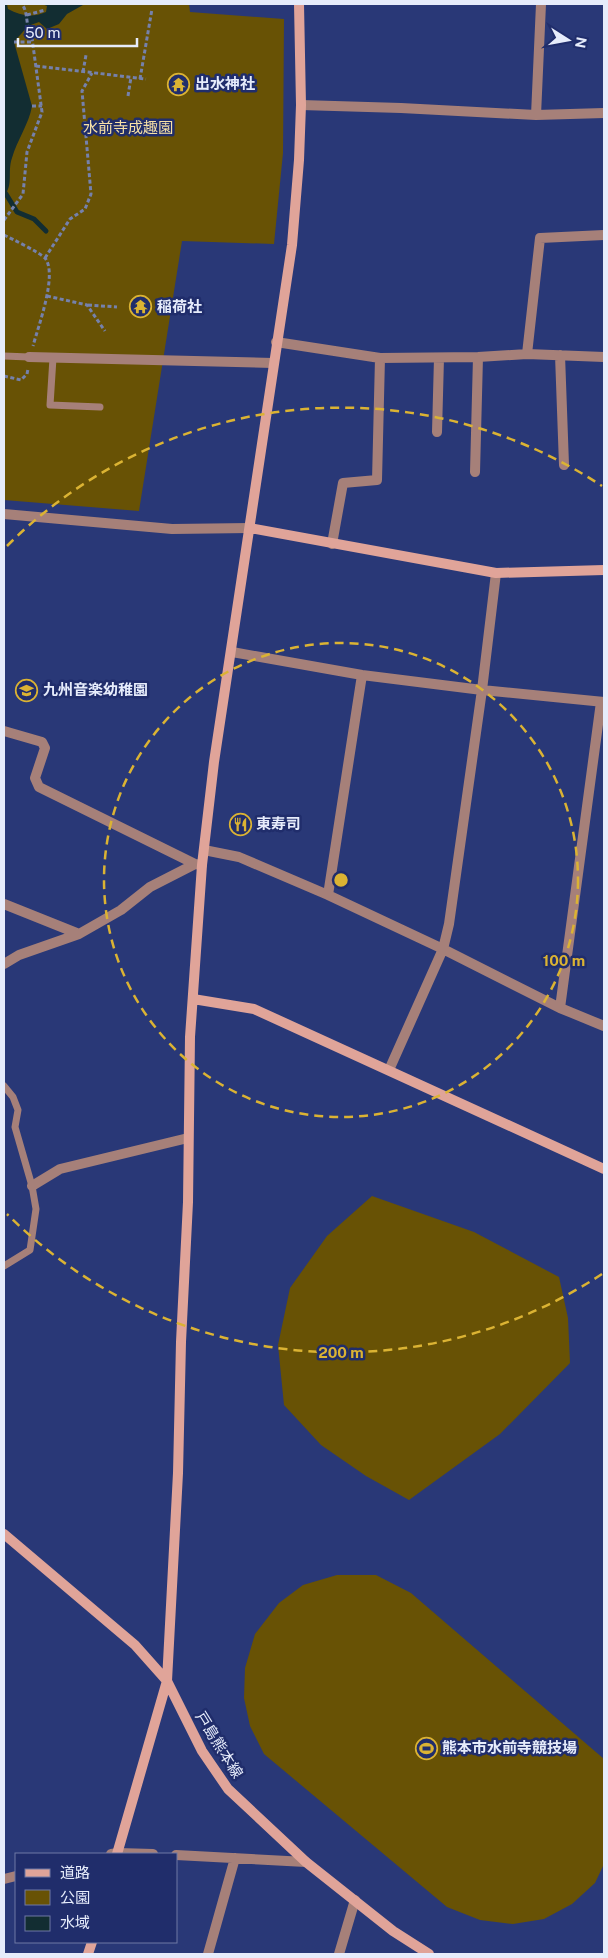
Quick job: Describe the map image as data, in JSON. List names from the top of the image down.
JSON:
{
  "streets": {
    "street": ["戸島熊本線"]
  },
  "parks": ["水前寺成趣園"],
  "places": {
    "temple": ["出水神社", "稲荷社"],
    "school or university": ["九州音楽幼稚園"],
    "restaurant": ["東寿司"],
    "sports": ["熊本市水前寺競技場"]
  },
  "legend": ["道路", "公園", "水域"],
  "scale_bar": "50 m",
  "north": "right",
  "rings": ["100 m", "200 m"]
}
